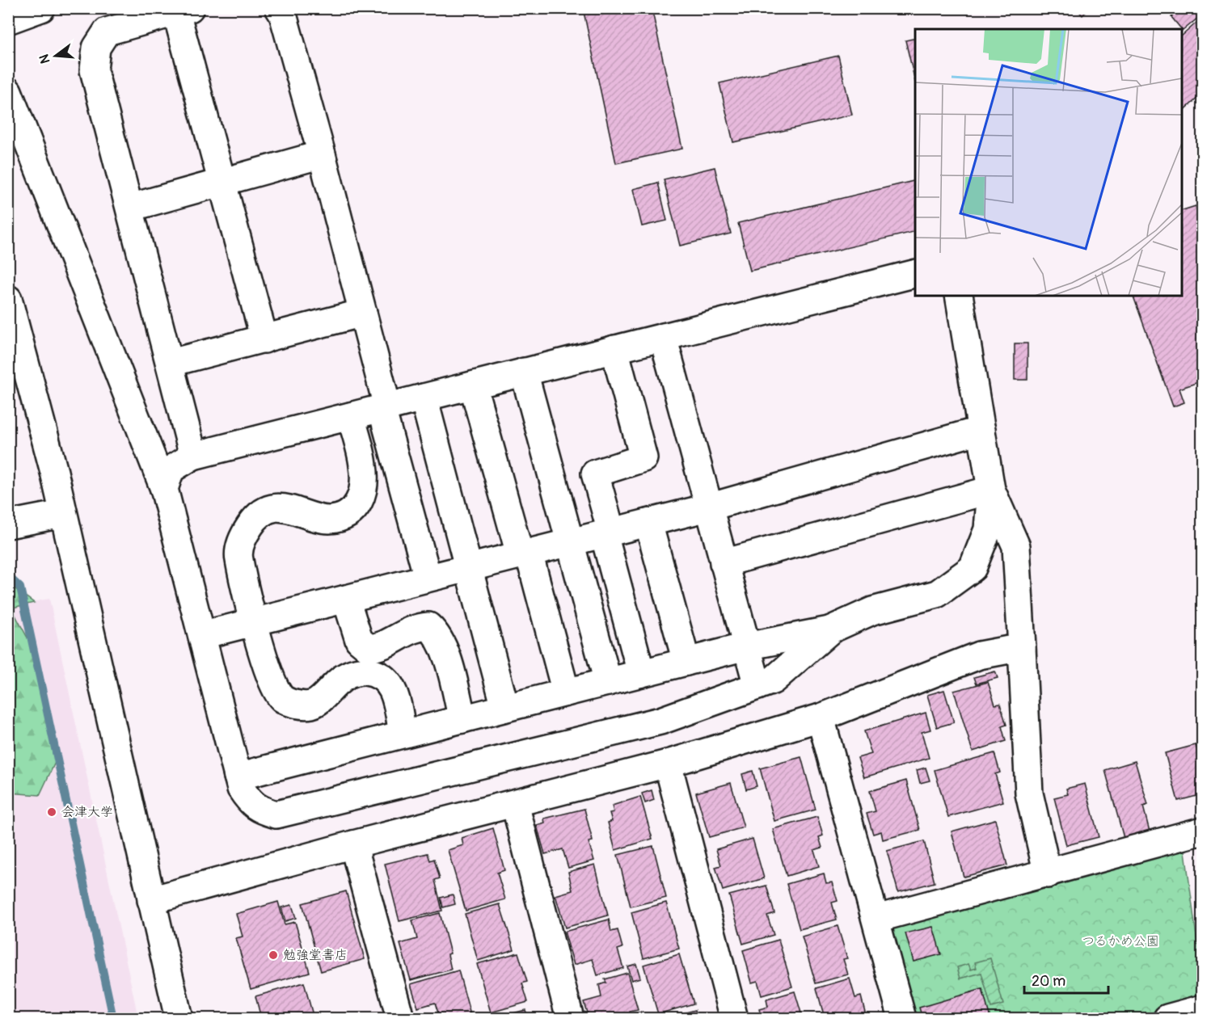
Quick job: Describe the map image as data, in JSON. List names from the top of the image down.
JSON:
{
  "parks": ["つるかめ公園"],
  "places": ["会津大学", "勉強堂書店"],
  "scale_bar": "20 m",
  "north": "left"
}
